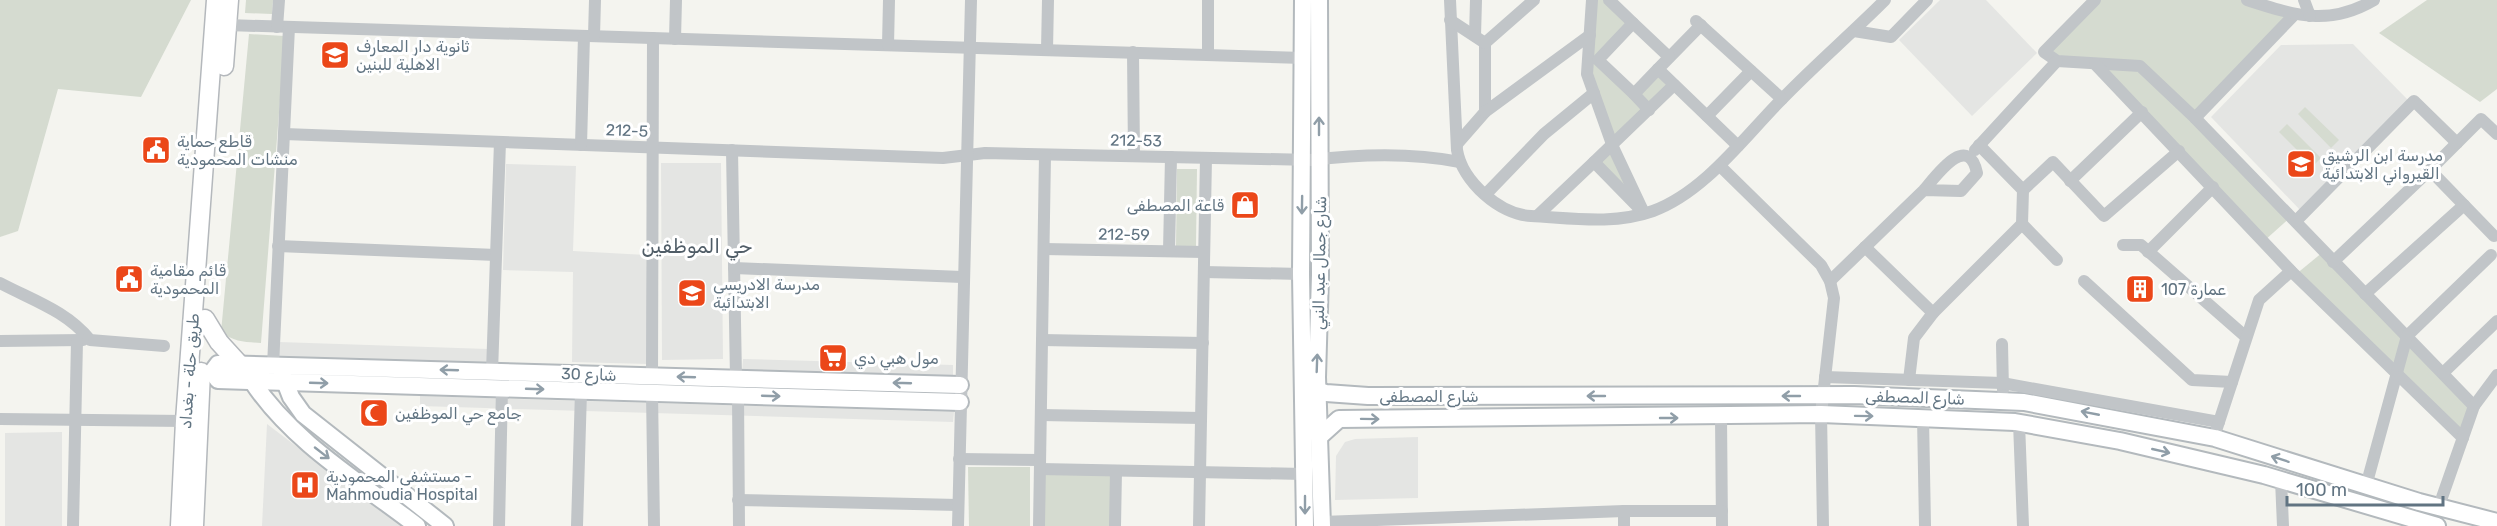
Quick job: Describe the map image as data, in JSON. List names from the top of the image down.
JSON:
{
  "streets": {
    "main road": ["طريق حلة - بغداد"],
    "street": [
      "212-5",
      "212-53",
      "212-59",
      "شارع جمال عبد النبي",
      "شارع 30",
      "شارع المصطفى"
    ]
  },
  "crossings": [
    ["212-5", "212-53"],
    ["212-53", "شارع جمال عبد النبي"],
    ["شارع جمال عبد النبي", "شارع المصطفى"],
    ["طريق حلة - بغداد", "شارع 30"]
  ],
  "districts": ["حي الموظفين"],
  "places": {
    "school or university": ["ثانوية دار المعارف الاهلية للبنين", "مدرسة ابن الرشيق القيرواني الابتدائية", "مدرسة الادريسي الابتدائية"],
    "public building": ["قاطع حماية منشات المحمودية", "قائم مقامية المحمودية"],
    "shop": ["قاعة المصطفى"],
    "building": ["عمارة 107"],
    "supermarket": ["مول هبي دي"],
    "mosque": ["جامع حي الموظفين"],
    "hospital": ["مستشفى المحمودية - Mahmoudia Hospital"]
  },
  "scale_bar": "100 m"
}
